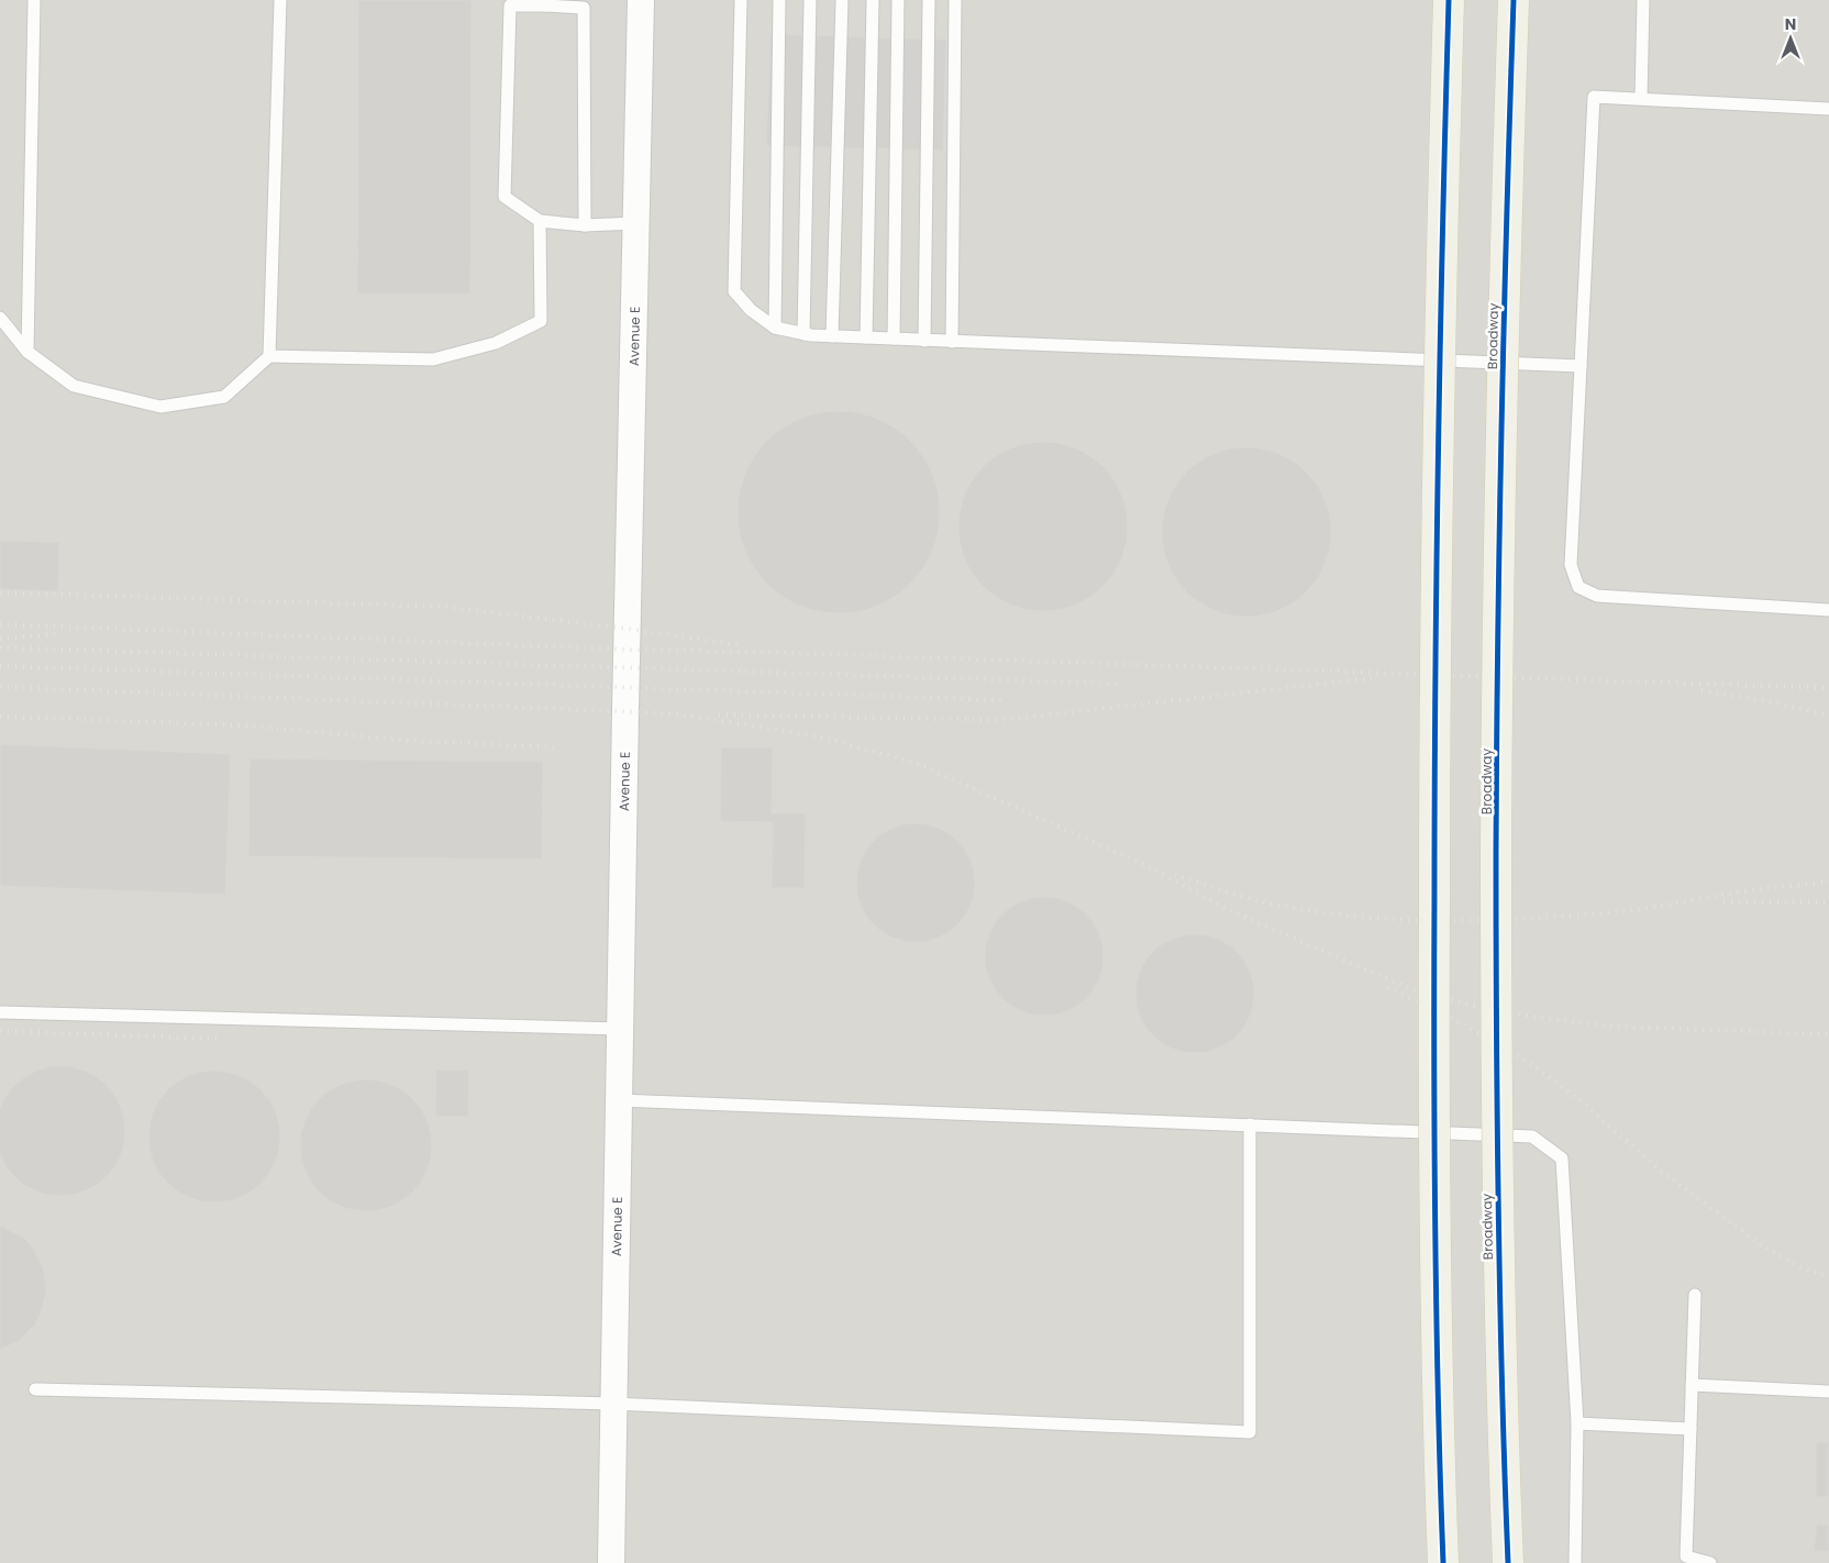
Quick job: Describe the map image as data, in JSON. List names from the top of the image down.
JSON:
{
  "streets": {
    "main road": ["Broadway"],
    "street": ["Avenue E"]
  },
  "north": "top"
}
